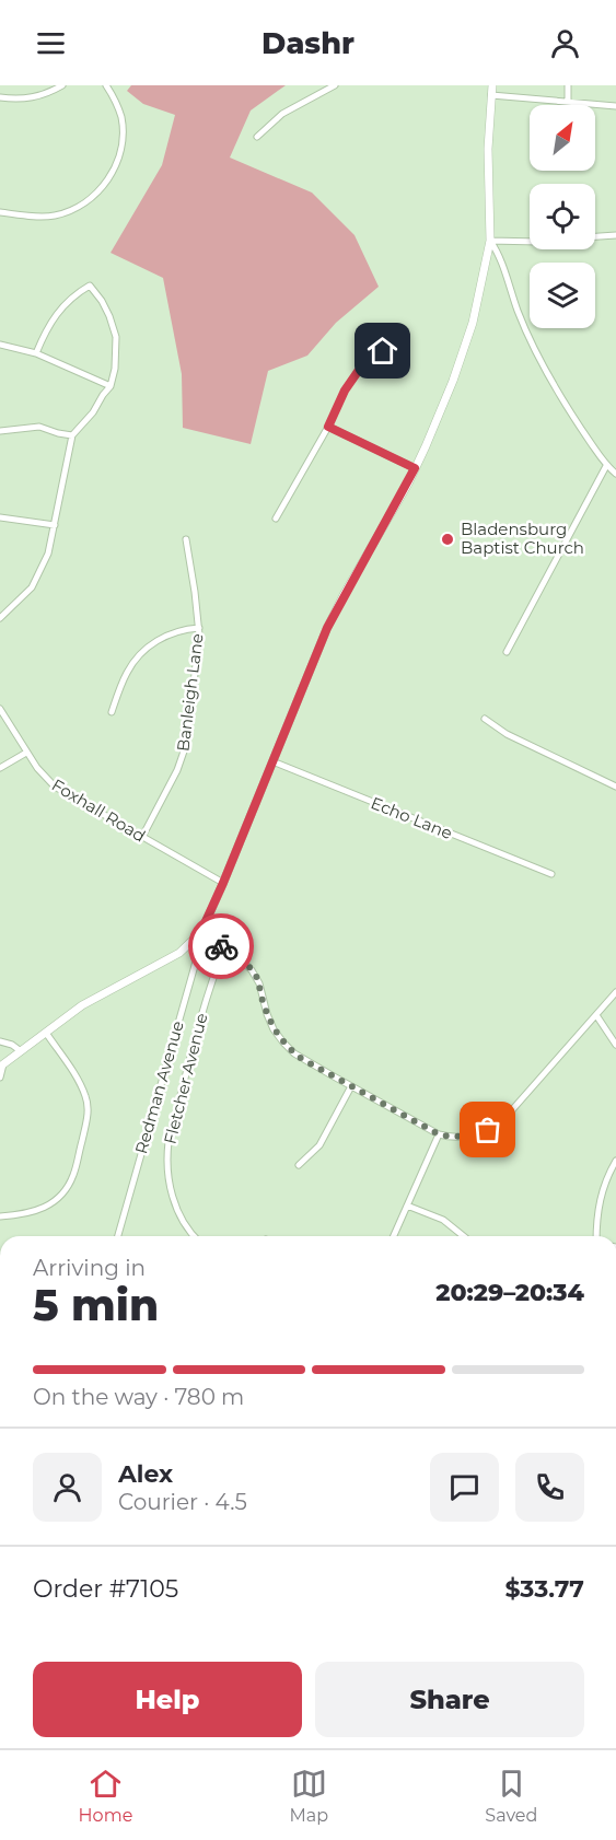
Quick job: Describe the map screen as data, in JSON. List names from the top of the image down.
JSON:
{
  "streets": {
    "street": [
      "Banleigh Lane",
      "Foxhall Road",
      "Echo Lane",
      "Fletcher Avenue",
      "Redman Avenue"
    ]
  },
  "crossings": [
    ["Banleigh Lane", "Foxhall Road"]
  ],
  "places": ["Bladensburg Baptist Church"],
  "north": "top right",
  "page": {
    "header": "Dashr",
    "heading": ["5 min", "Arriving in", "20:29–20:34"],
    "panel": [
      "Alex",
      "Courier · 4.5",
      "Order #7105",
      "$33.77"
    ],
    "bar": "On the way · 780 m",
    "buttons": ["Help", "Share"],
    "tabs": ["Home", "Map", "Saved"]
  }
}
